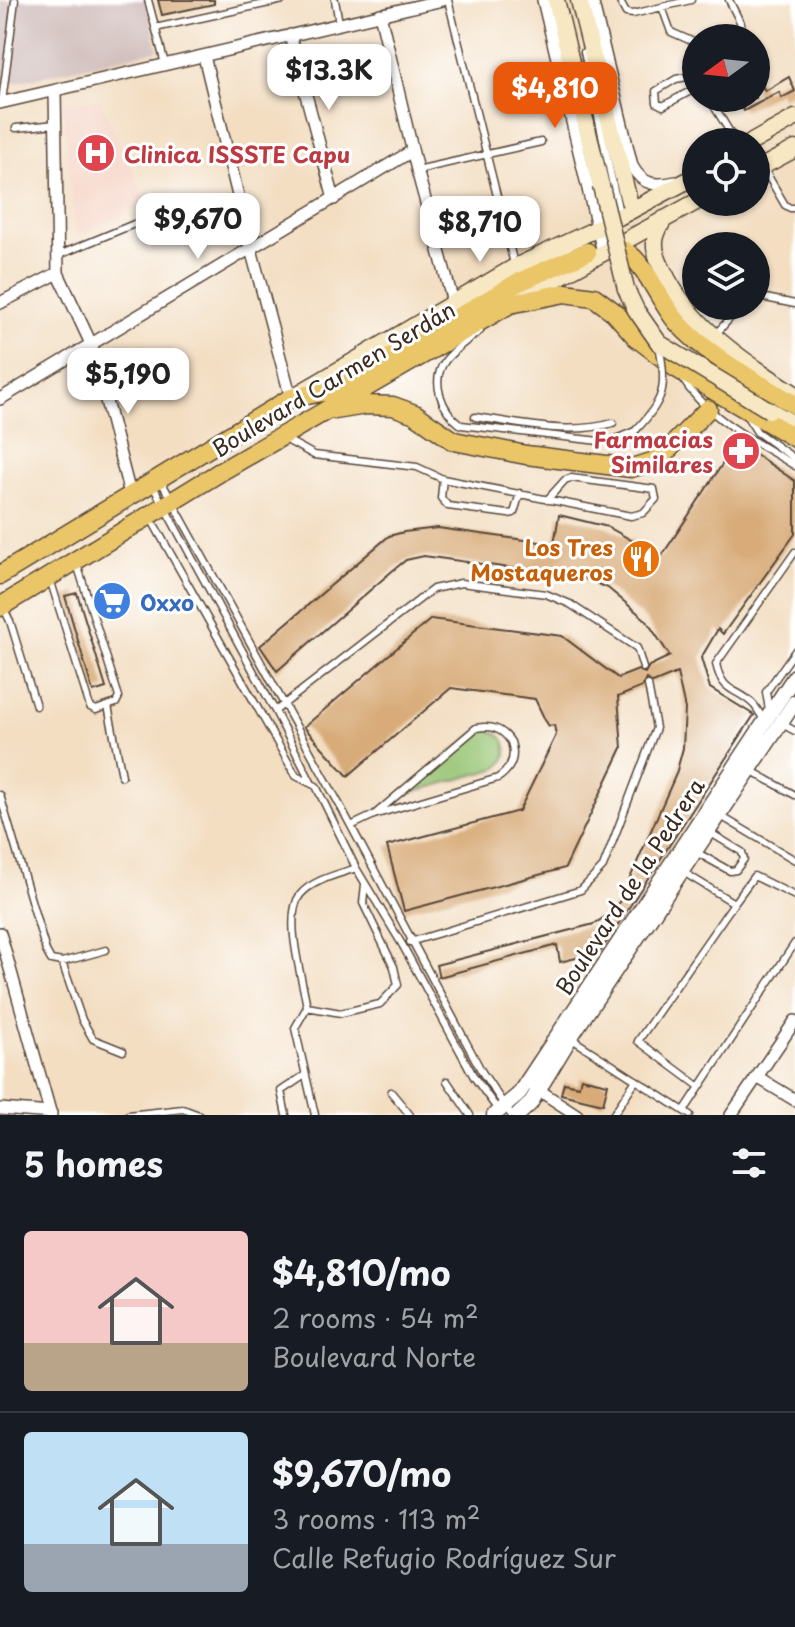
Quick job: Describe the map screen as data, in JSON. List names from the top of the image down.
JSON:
{
  "streets": {
    "main road": ["Boulevard Carmen Serdán"],
    "street": ["Boulevard de la Pedrera"]
  },
  "places": {
    "hospital": ["Clinica ISSSTE Capu"],
    "pharmacy": ["Farmacias Similares"],
    "restaurant": ["Los Tres Mostaqueros"],
    "supermarket": ["Oxxo"]
  },
  "north": "left",
  "page": {
    "price": [
      "$13.3K",
      "$4,810",
      "$9,670",
      "$8,710",
      "$5,190"
    ],
    "heading": "5 homes",
    "list": [
      {
        "name": "$4,810/mo",
        "note": "2 rooms · 54 m² · Boulevard Norte"
      },
      {
        "name": "$9,670/mo",
        "note": "3 rooms · 113 m² · Calle Refugio Rodríguez Sur"
      }
    ]
  }
}
